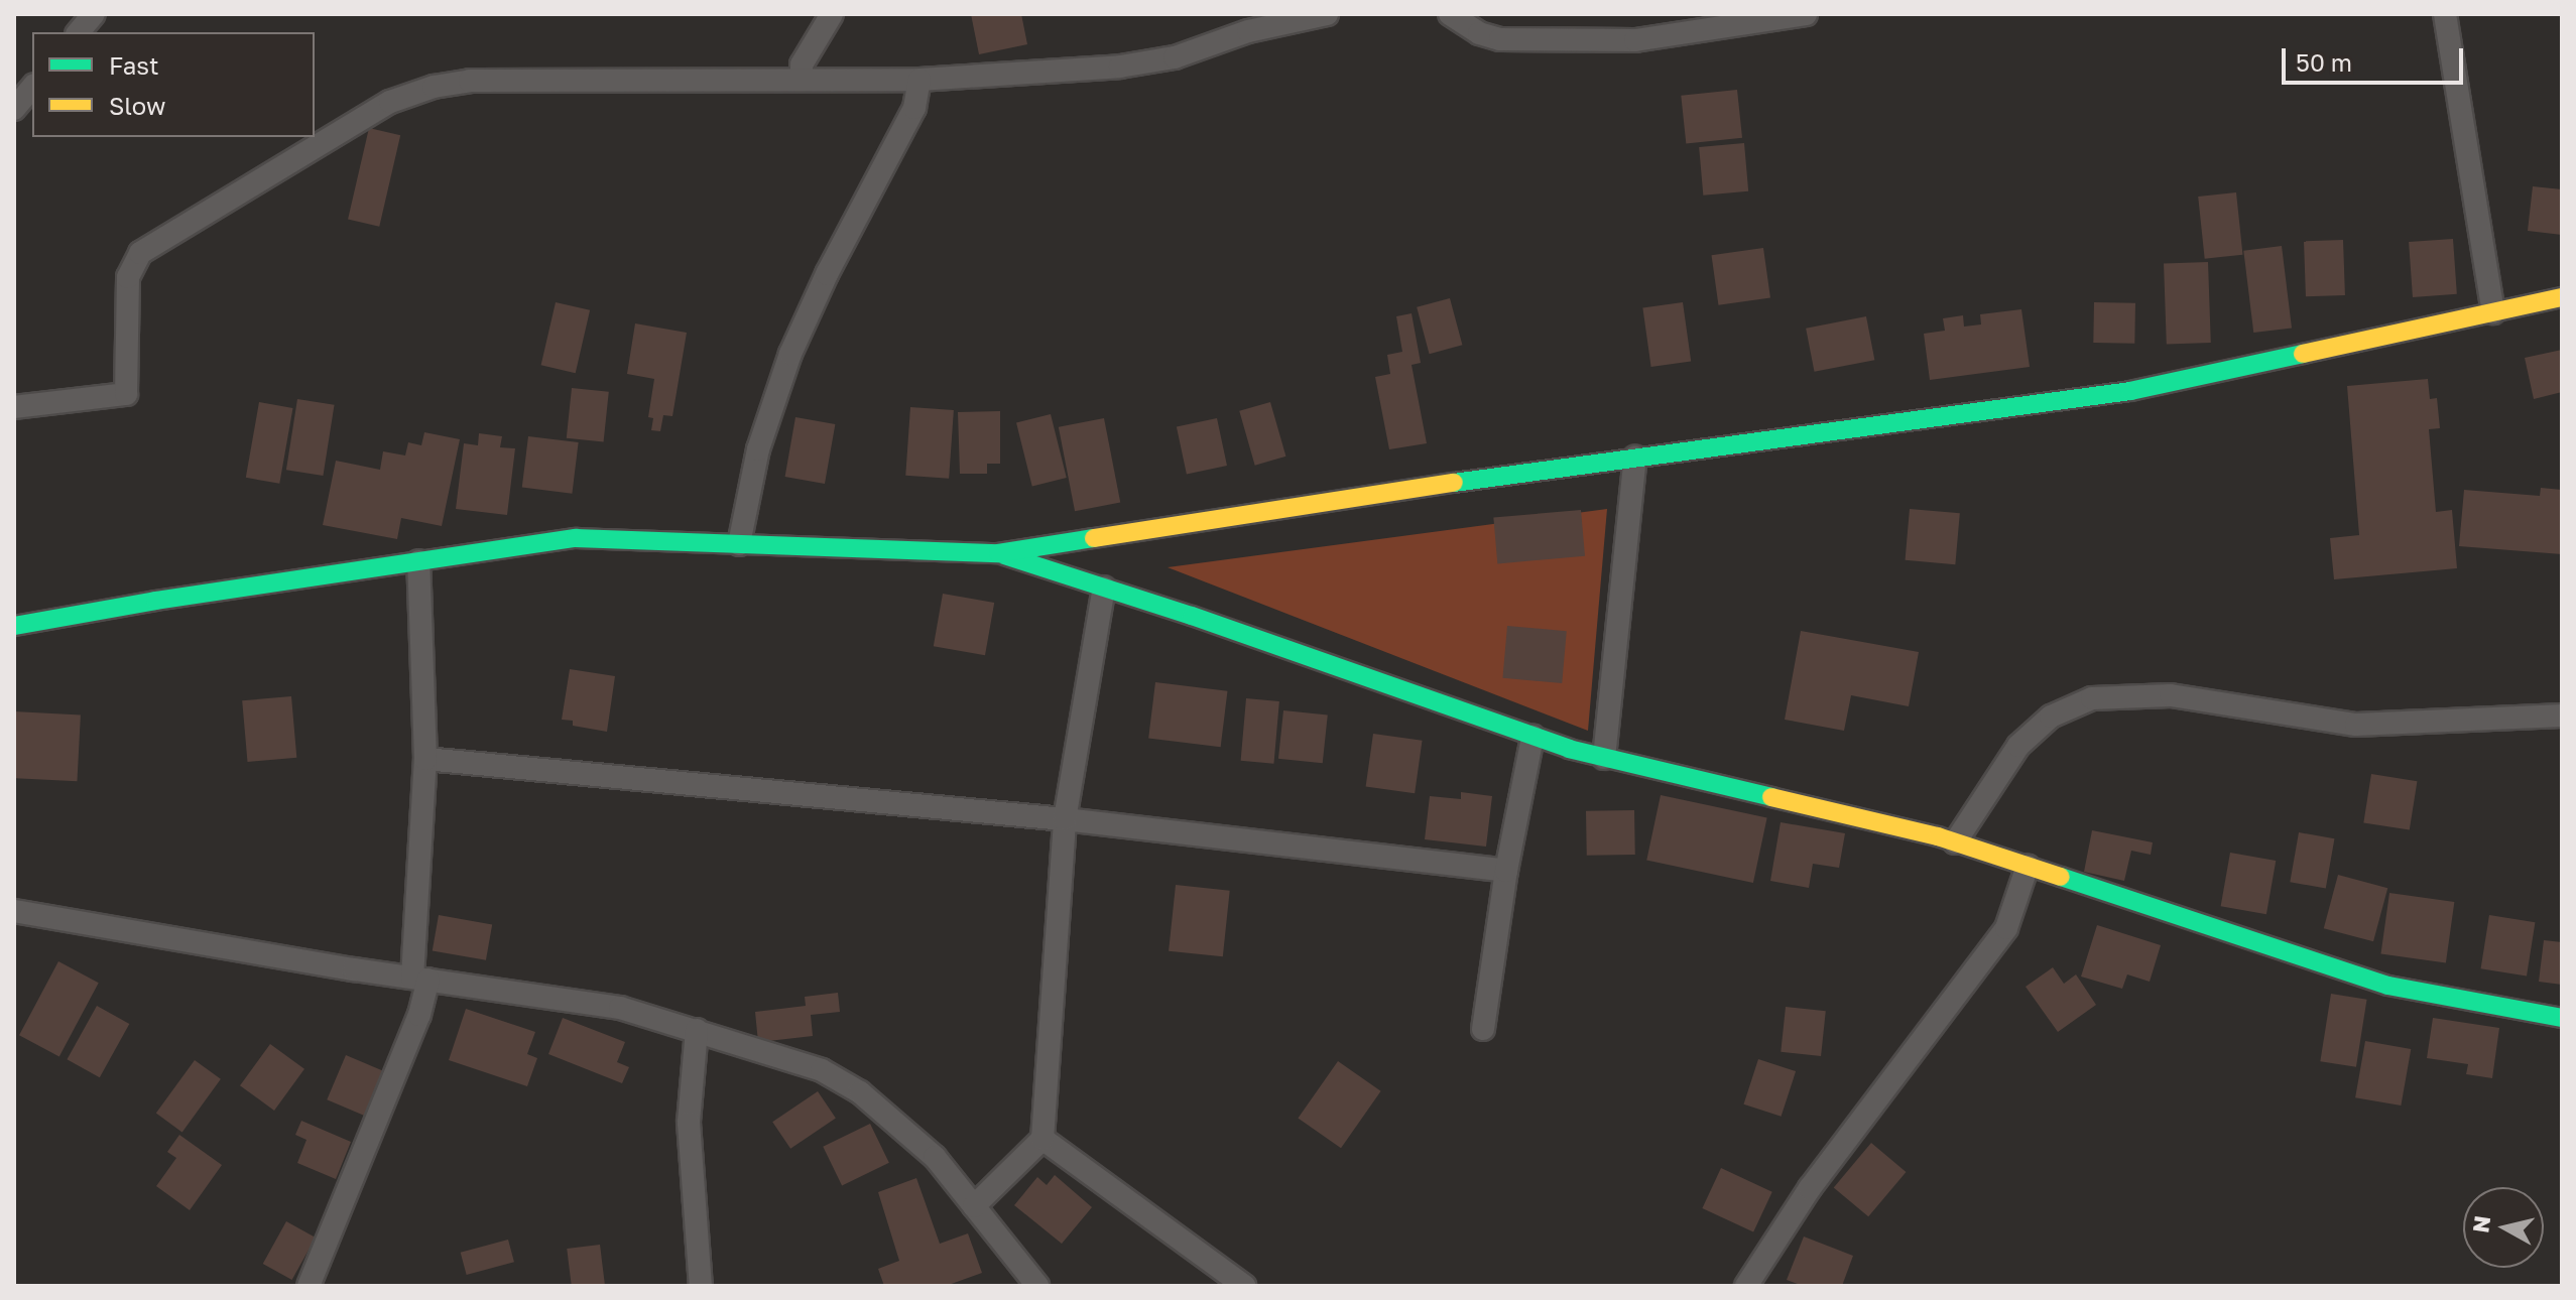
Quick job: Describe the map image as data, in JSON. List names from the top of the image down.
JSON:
{
  "legend": ["Fast", "Slow"],
  "scale_bar": "50 m",
  "north": "left"
}
